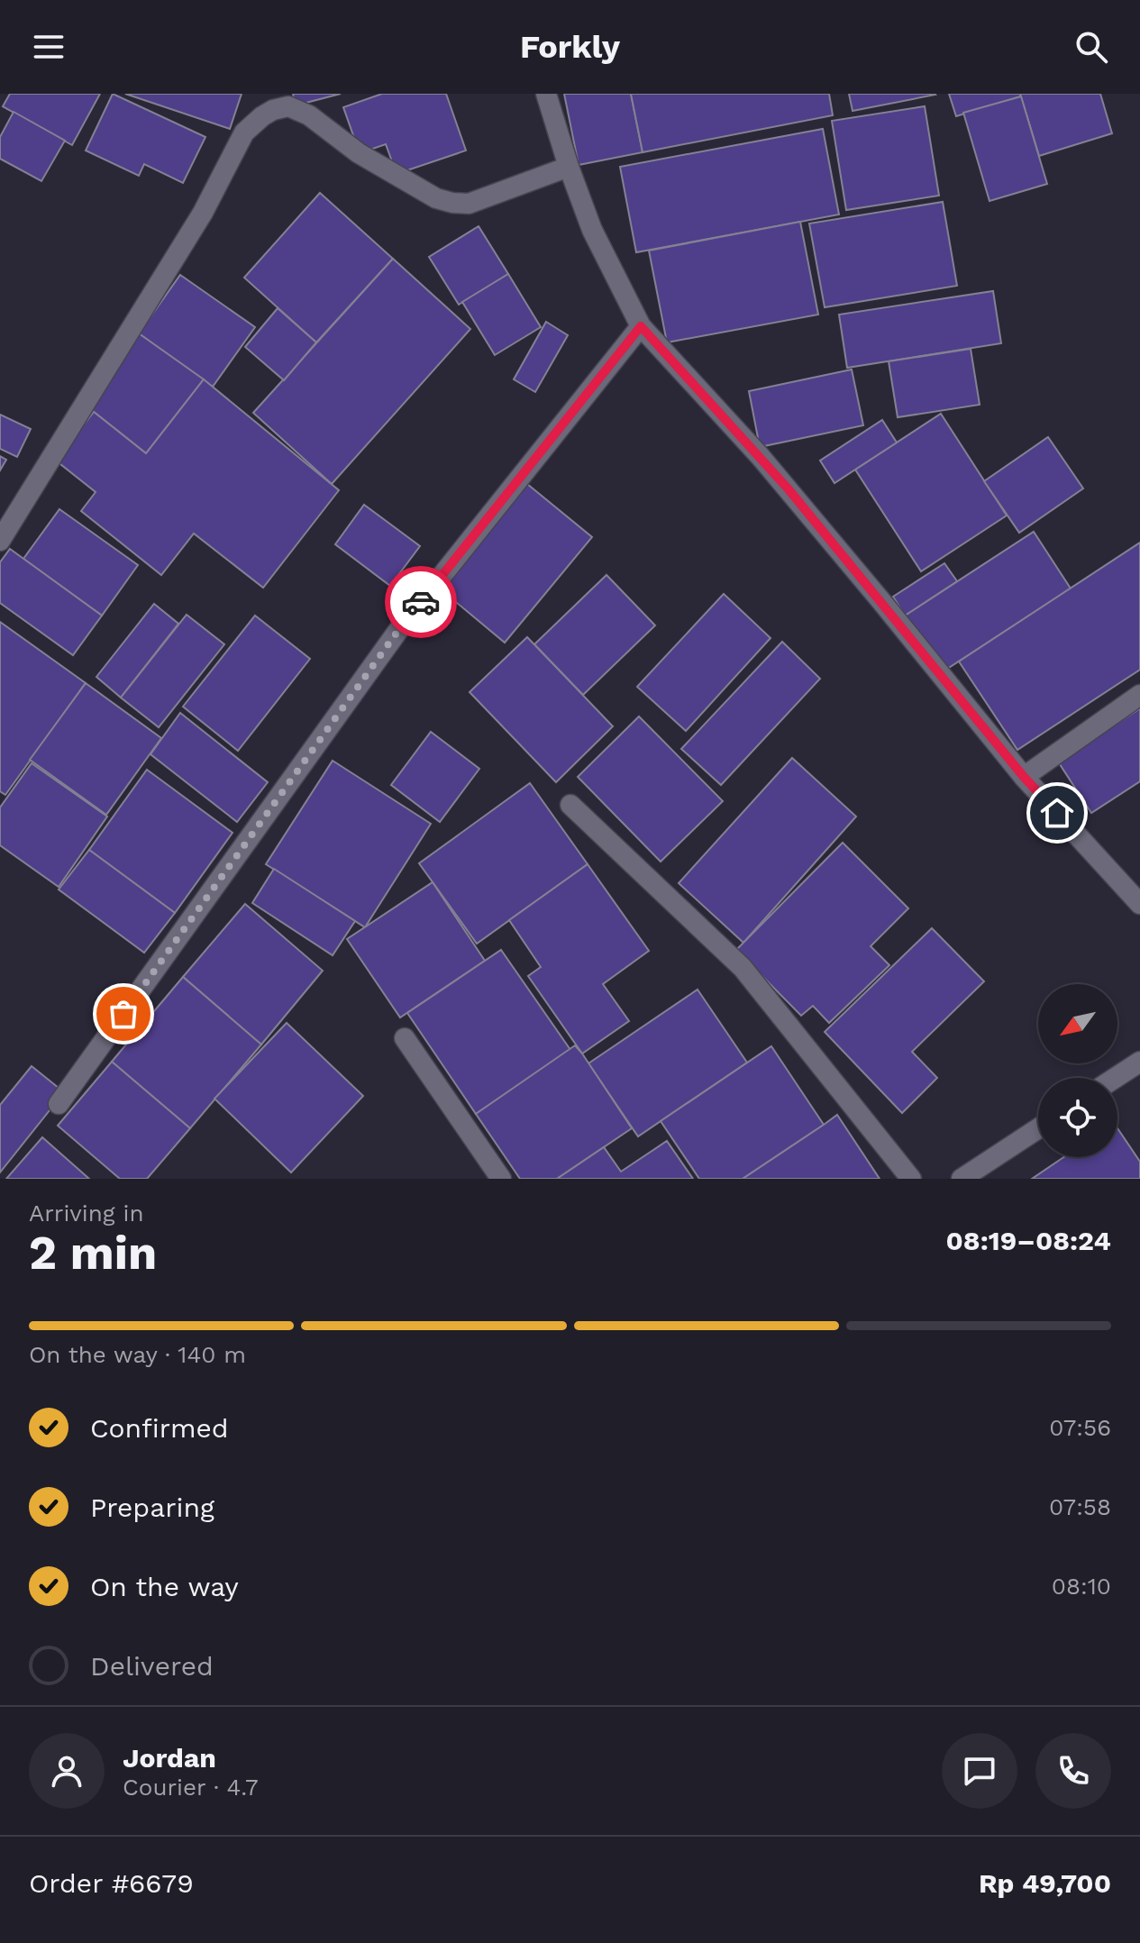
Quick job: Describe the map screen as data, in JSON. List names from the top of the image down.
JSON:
{
  "north": "bottom left",
  "page": {
    "header": "Forkly",
    "heading": ["2 min", "Arriving in", "08:19–08:24"],
    "panel": [
      "Jordan",
      "Courier · 4.7",
      "Order #6679",
      "Rp 49,700"
    ],
    "bar": "On the way · 140 m",
    "list": [
      ["Confirmed", "07:56"],
      ["Preparing", "07:58"],
      ["On the way", "08:10"],
      "Delivered"
    ]
  }
}
